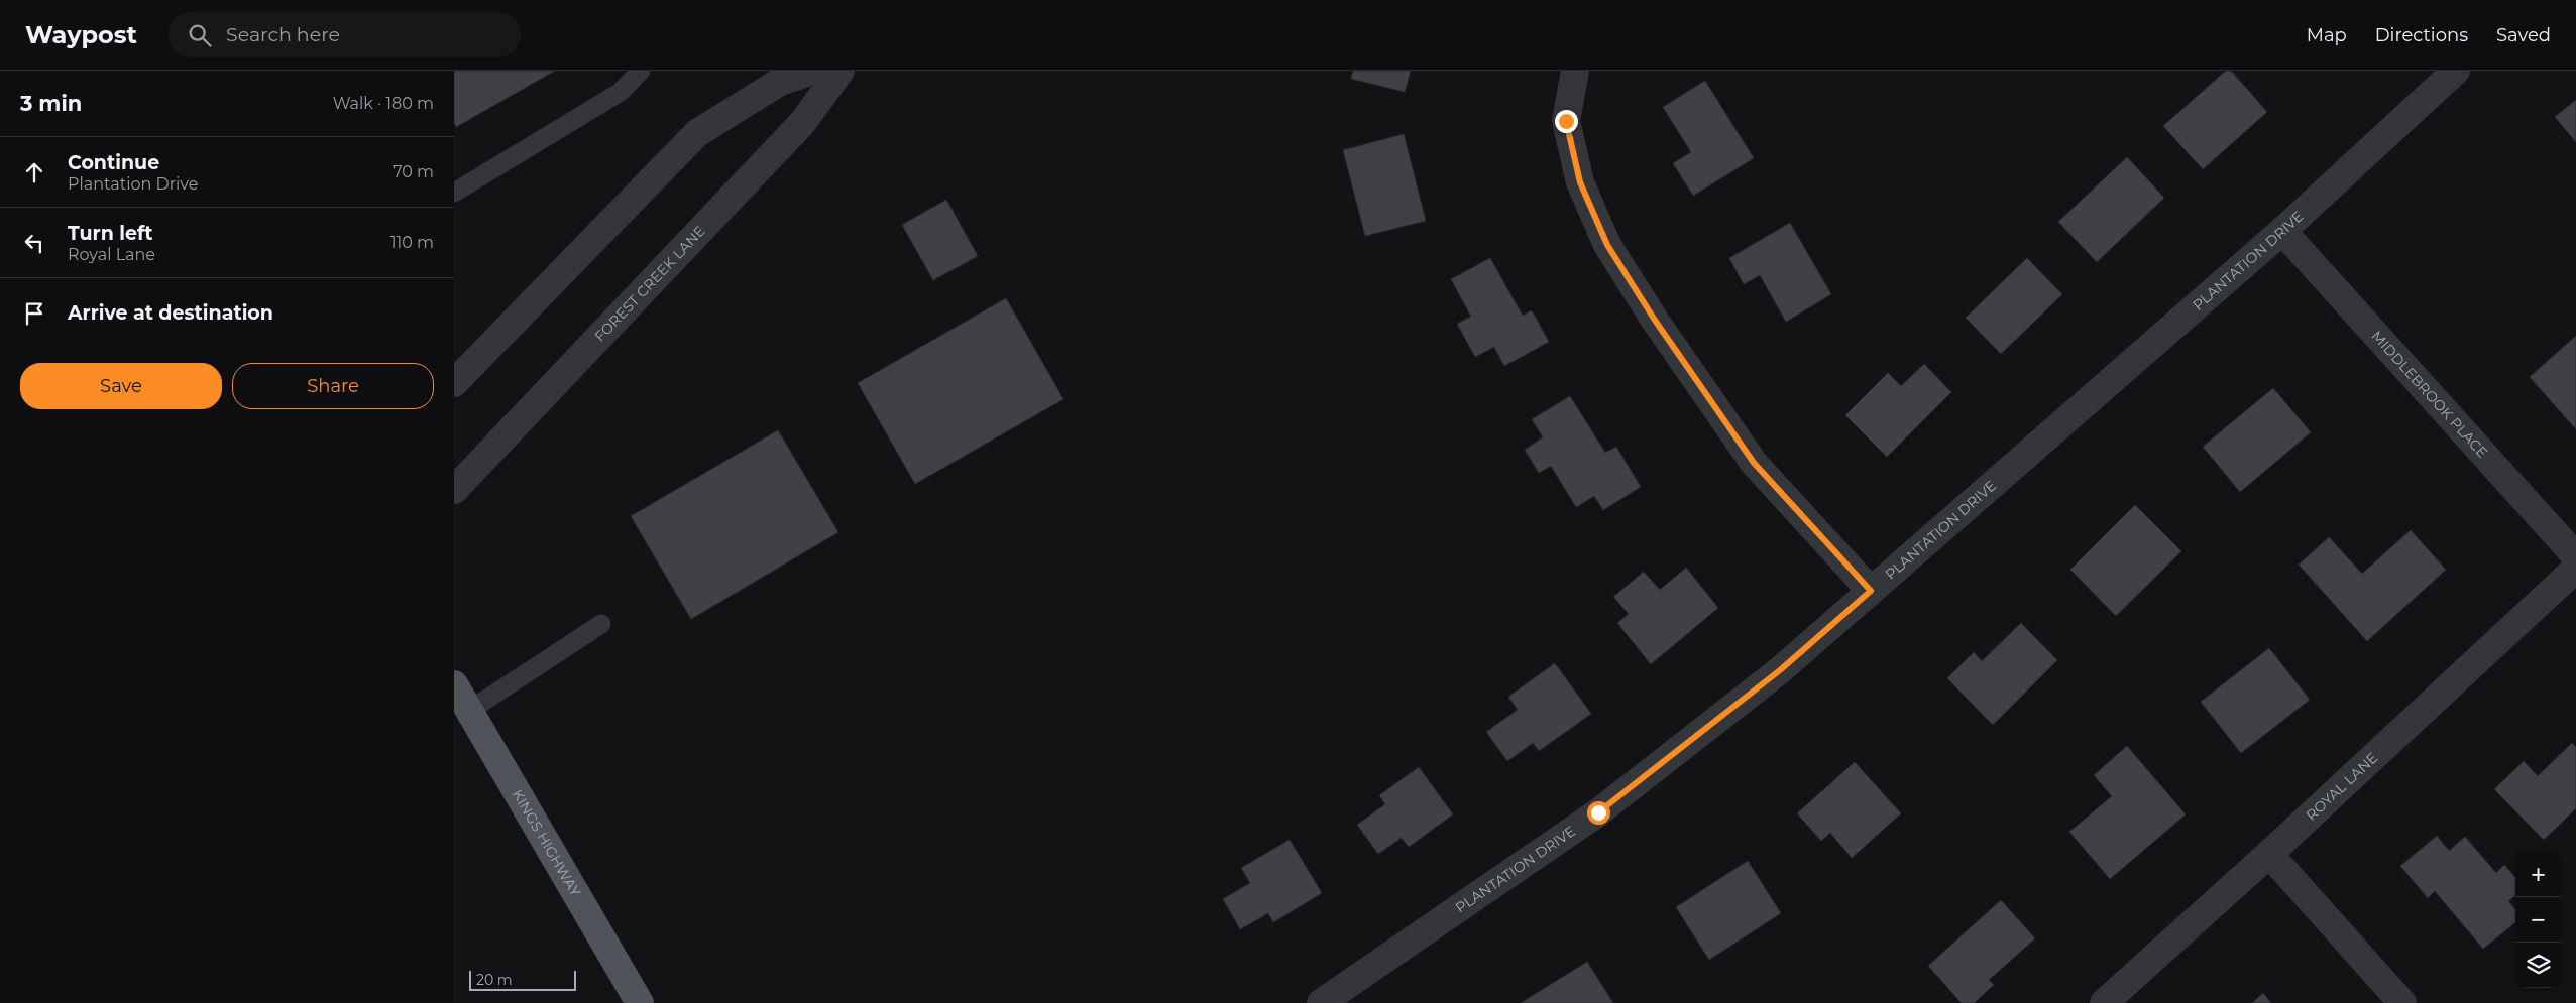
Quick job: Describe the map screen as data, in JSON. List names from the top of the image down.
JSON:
{
  "streets": {
    "main road": ["KINGS HIGHWAY"],
    "street": [
      "PLANTATION DRIVE",
      "FOREST CREEK LANE",
      "MIDDLEBROOK PLACE",
      "ROYAL LANE"
    ]
  },
  "crossings": [
    ["PLANTATION DRIVE", "MIDDLEBROOK PLACE"]
  ],
  "scale_bar": "20 m",
  "page": {
    "header": "Waypost",
    "search": "Search here",
    "nav": ["Map", "Directions", "Saved"],
    "heading": ["3 min", "Walk · 180 m"],
    "list": [
      ["Continue", "Plantation Drive", "70 m"],
      ["Turn left", "Royal Lane", "110 m"],
      "Arrive at destination"
    ],
    "buttons": ["Save", "Share"],
    "map_buttons": ["+", "−"],
    "scale": "20 m"
  }
}
